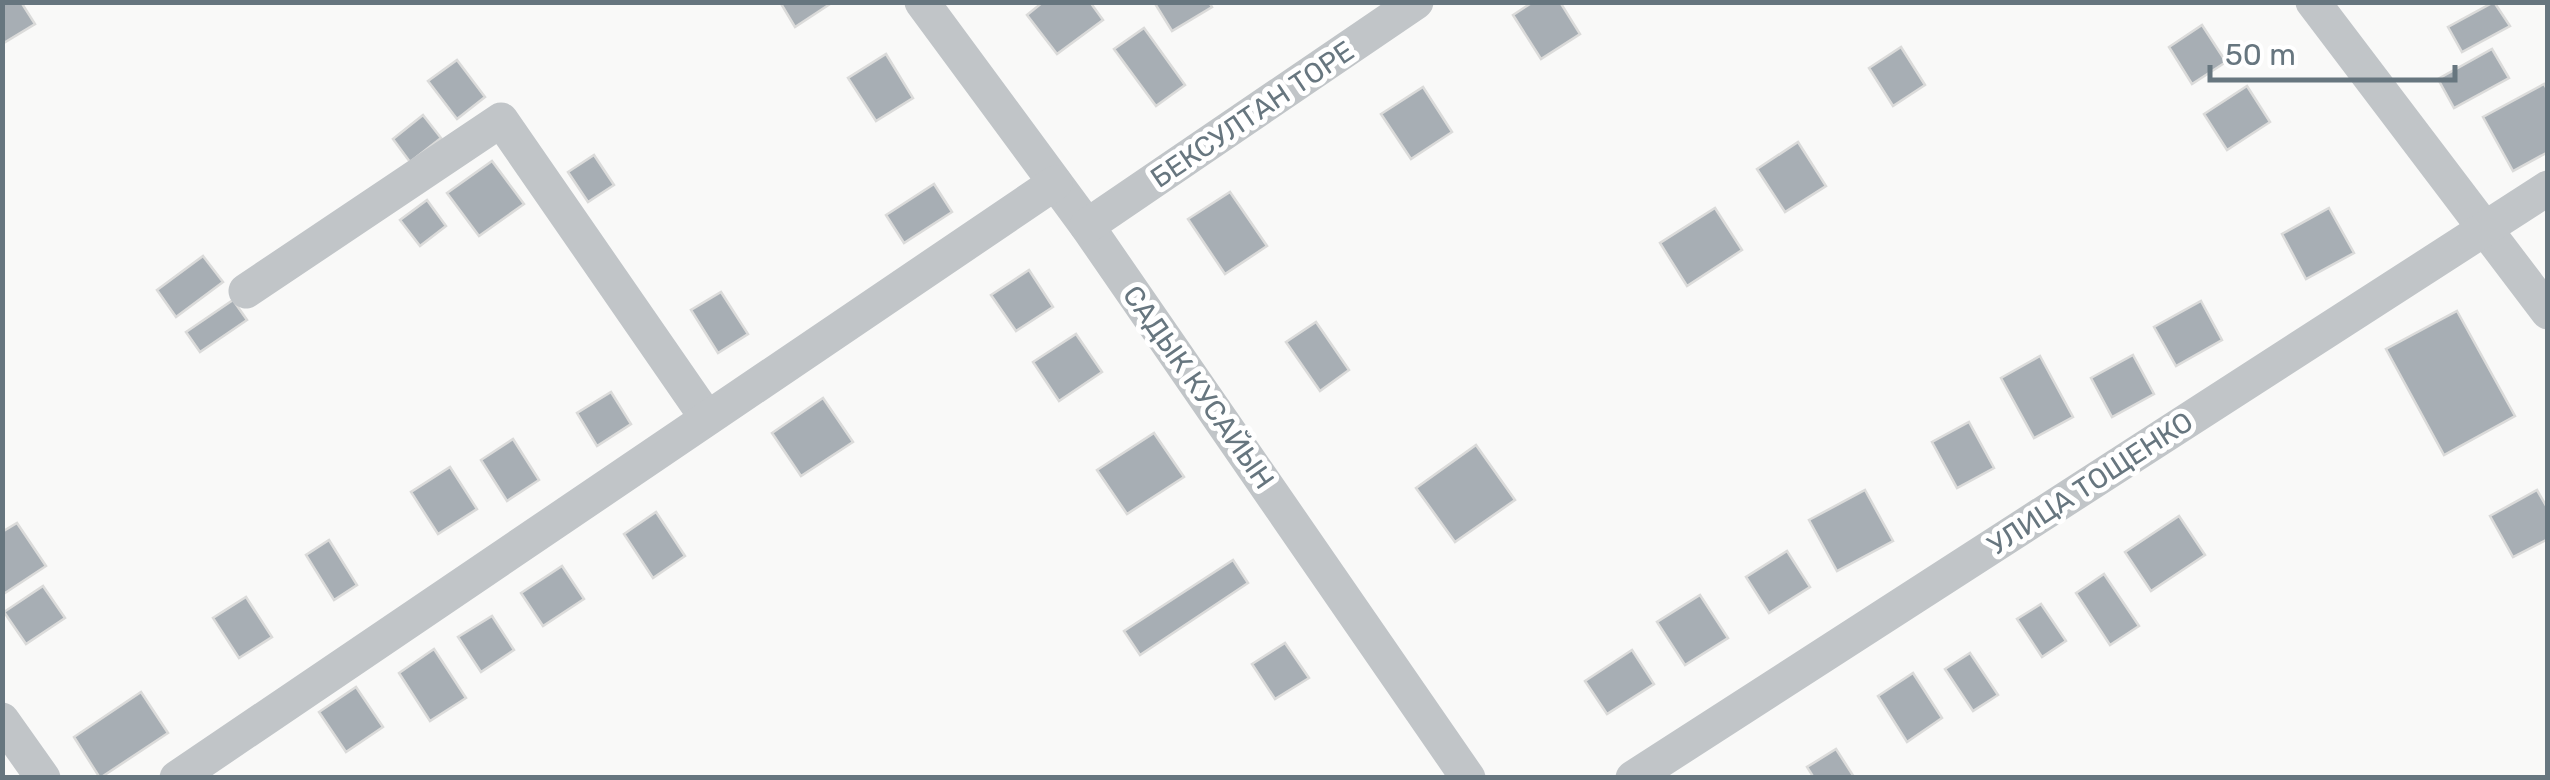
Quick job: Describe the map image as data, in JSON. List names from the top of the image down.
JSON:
{
  "streets": {
    "street": ["БЕКСУЛТАН ТОРЕ", "САДЫК КУСАЙЫН", "УЛИЦА ТОЩЕНКО"]
  },
  "crossings": [
    ["БЕКСУЛТАН ТОРЕ", "САДЫК КУСАЙЫН"]
  ],
  "scale_bar": "50 m"
}
